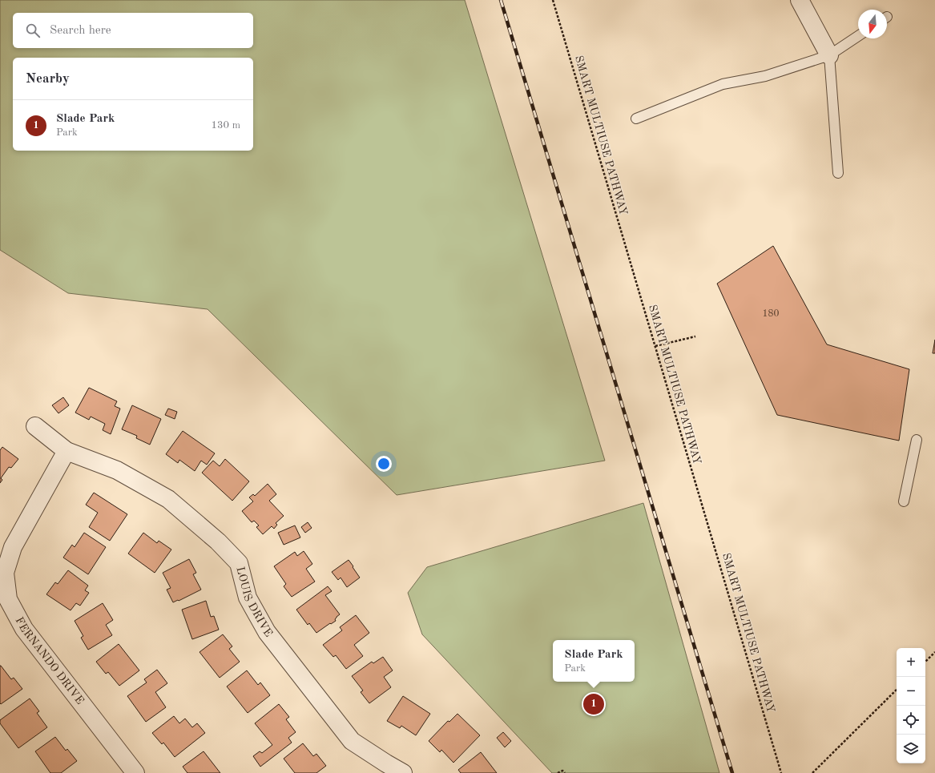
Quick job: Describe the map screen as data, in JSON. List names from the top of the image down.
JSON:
{
  "streets": {
    "street": ["LOUIS DRIVE", "FERNANDO DRIVE"],
    "path": ["SMART MULTIUSE PATHWAY"]
  },
  "crossings": [
    ["LOUIS DRIVE", "FERNANDO DRIVE"]
  ],
  "house_numbers": ["180"],
  "north": "bottom",
  "page": {
    "search": "Search here",
    "heading": "Nearby",
    "list": [
      {
        "mark": "1",
        "name": "Slade Park",
        "note": "Park",
        "value": "130 m"
      }
    ],
    "popup": ["Slade Park", "Park"],
    "map_buttons": ["+", "−"],
    "pins": "1"
  }
}
